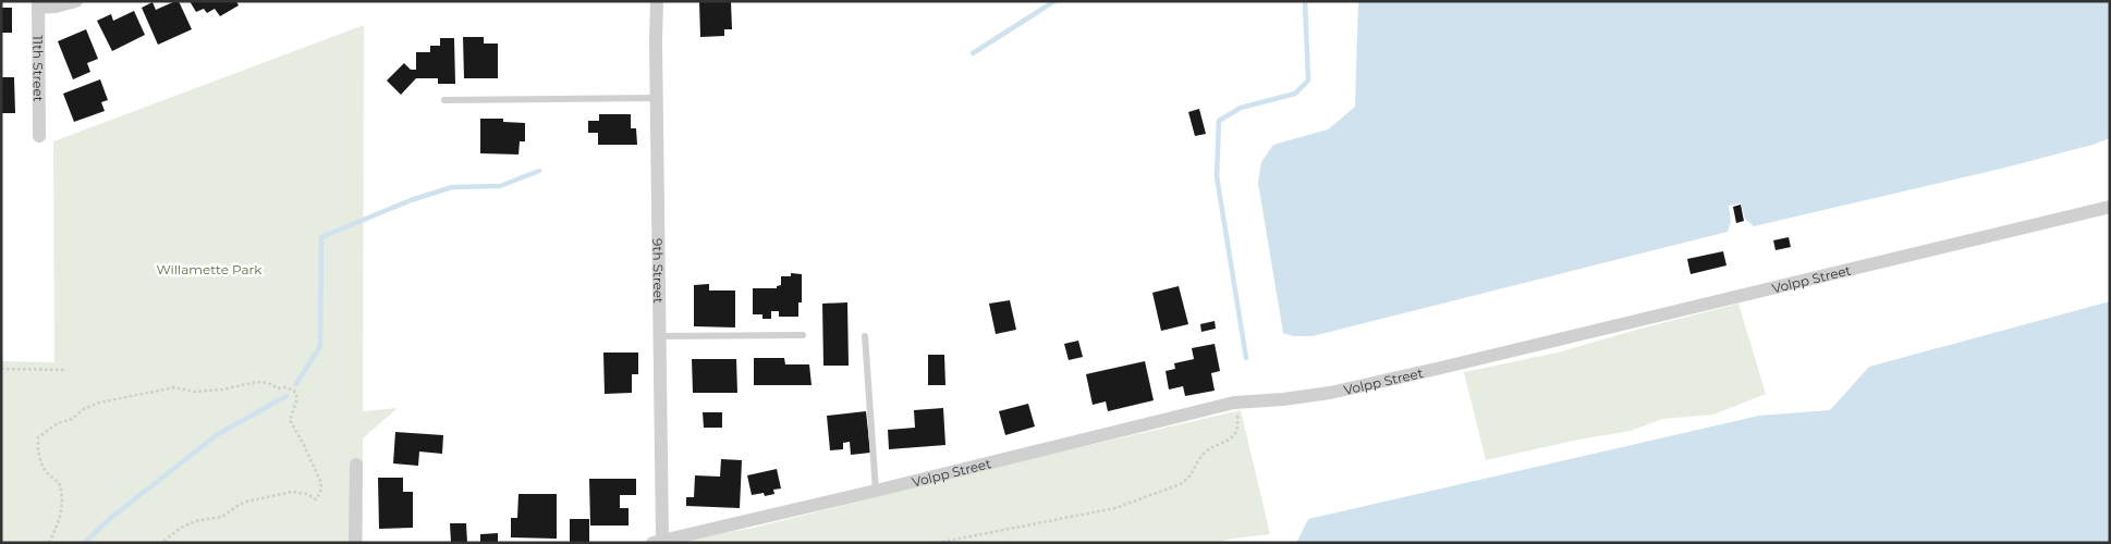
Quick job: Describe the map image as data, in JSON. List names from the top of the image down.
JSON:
{
  "streets": {
    "street": ["11th Street", "9th Street", "Volpp Street"]
  },
  "crossings": [
    ["9th Street", "Volpp Street"]
  ],
  "parks": ["Willamette Park"]
}
